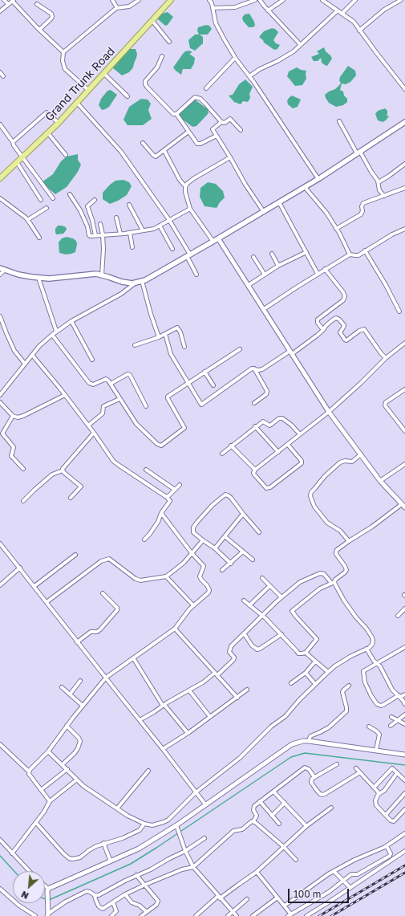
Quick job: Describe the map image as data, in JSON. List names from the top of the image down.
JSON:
{
  "streets": {
    "main road": ["Grand Trunk Road"]
  },
  "scale_bar": "100 m",
  "north": "bottom left"
}
